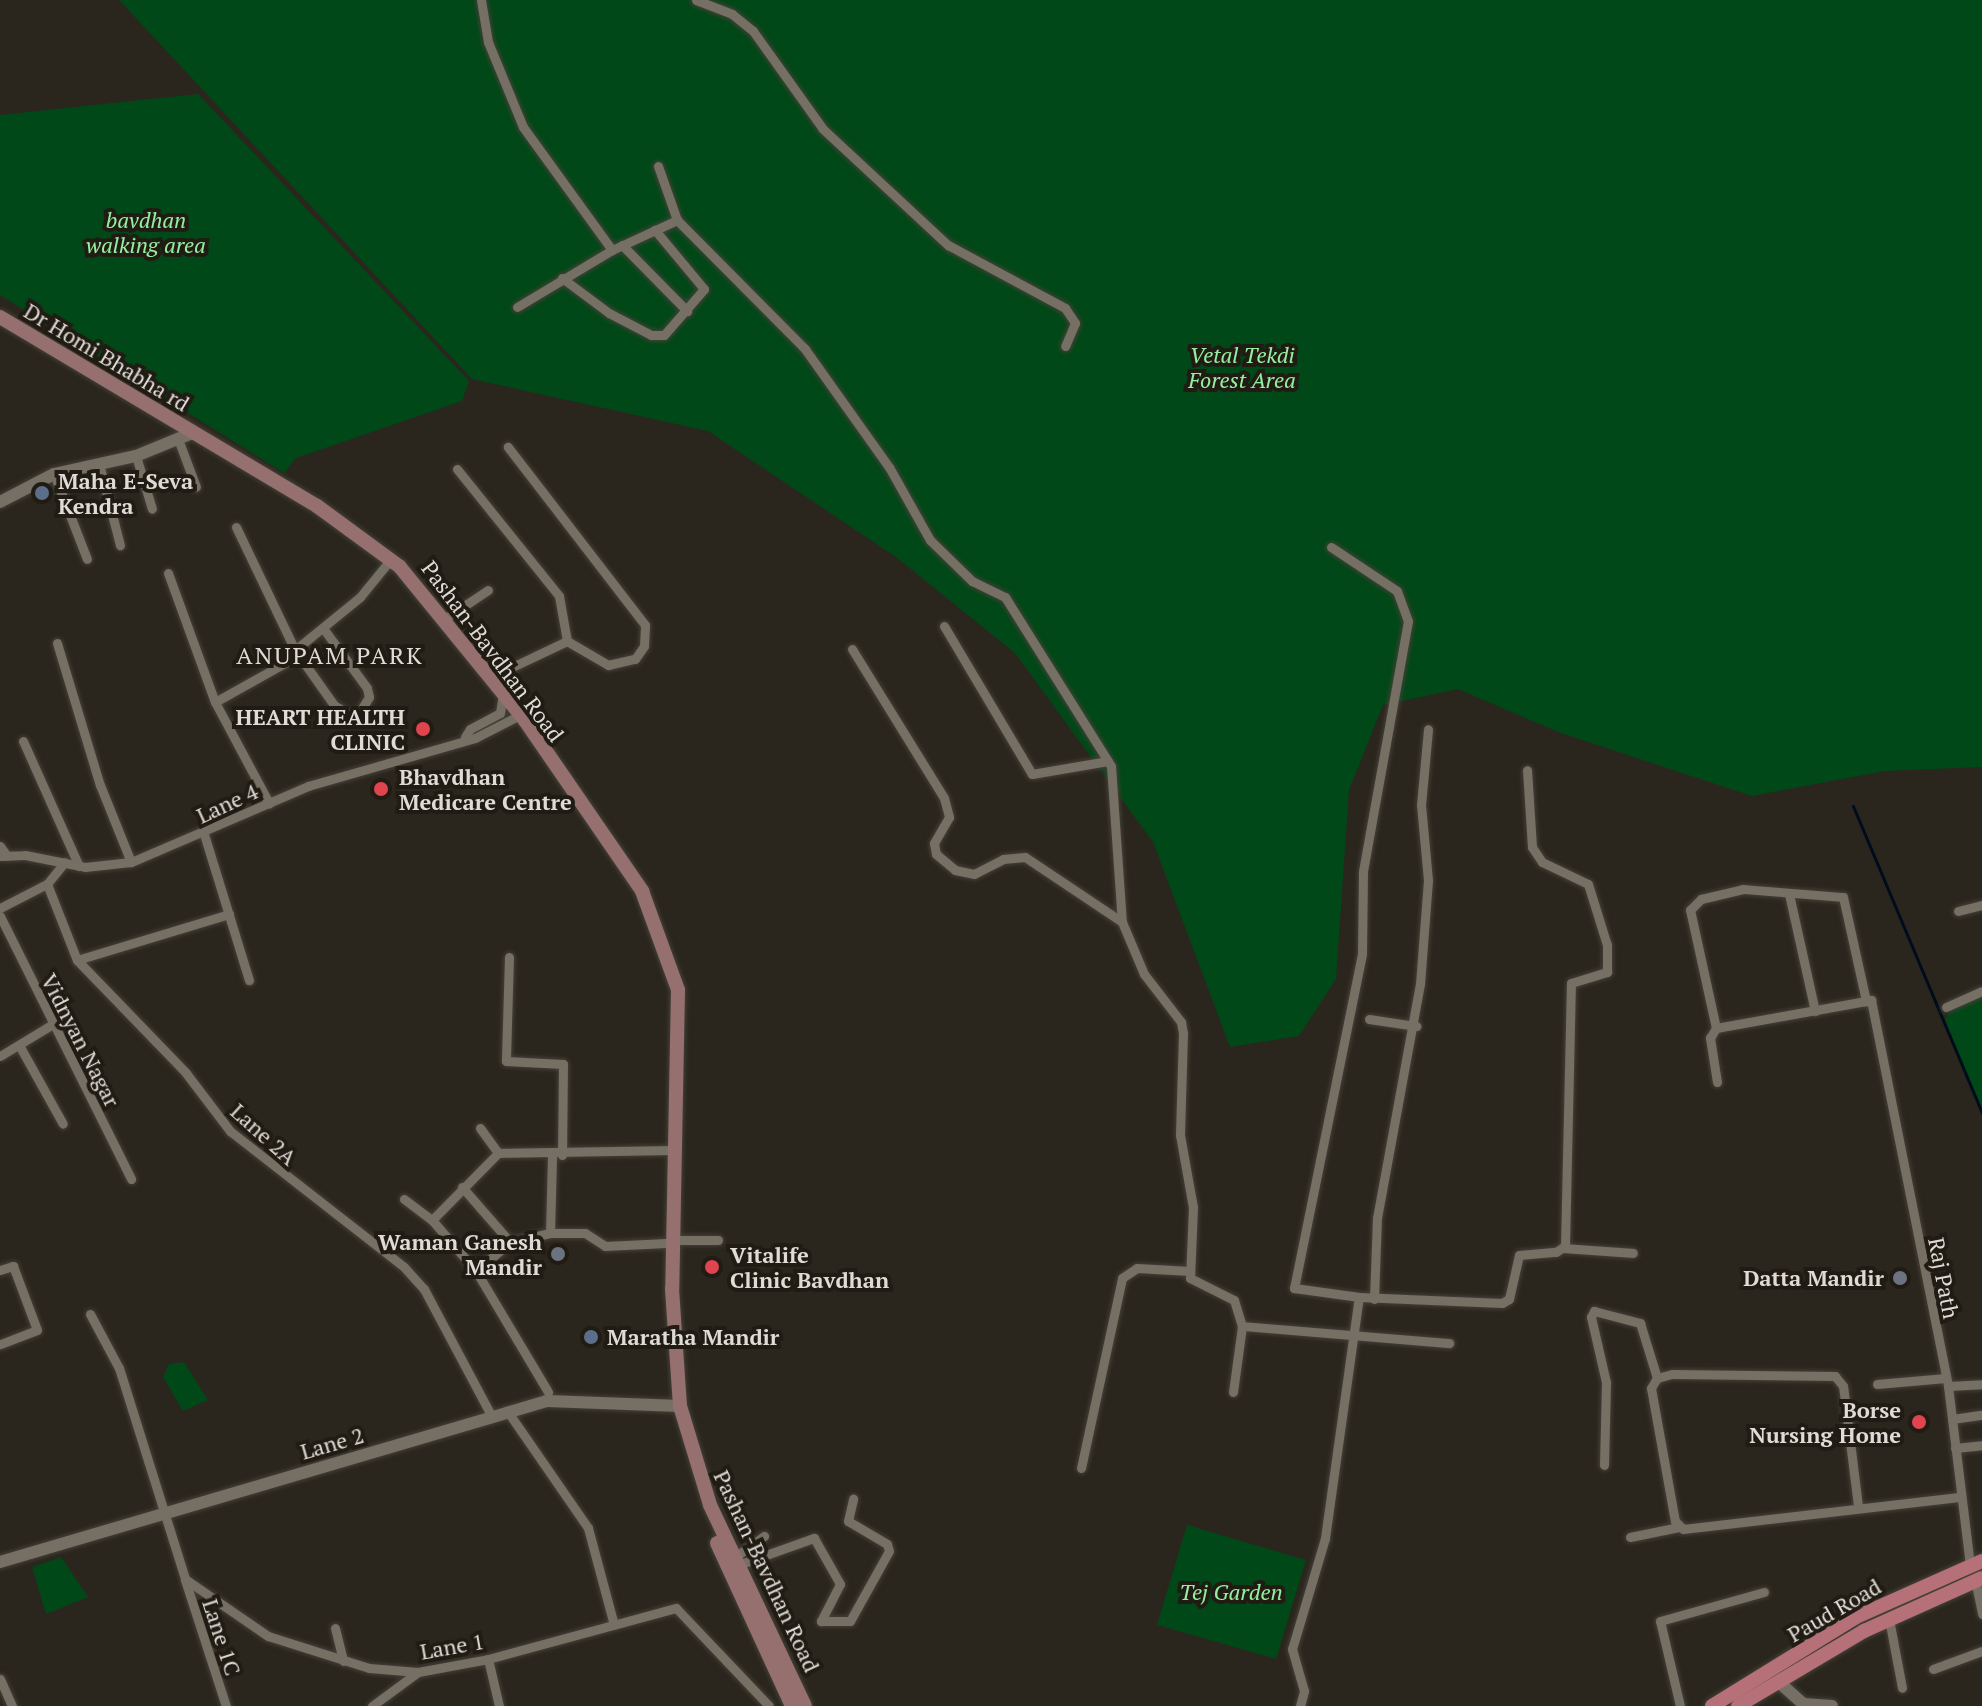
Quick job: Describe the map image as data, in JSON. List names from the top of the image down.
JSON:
{
  "streets": {
    "main road": ["Dr Homi Bhabha rd", "Pashan-Bavdhan Road", "Paud Road"],
    "street": [
      "Lane 4",
      "Vidnyan Nagar",
      "Lane 2A",
      "Raj Path",
      "Lane 2",
      "Lane 1C",
      "Lane 1"
    ]
  },
  "crossings": [
    ["Dr Homi Bhabha rd", "Pashan-Bavdhan Road"],
    ["Pashan-Bavdhan Road", "Lane 4"],
    ["Pashan-Bavdhan Road", "Lane 2"],
    ["Lane 2A", "Lane 2"],
    ["Raj Path", "Paud Road"],
    ["Lane 1C", "Lane 1"]
  ],
  "districts": ["ANUPAM PARK"],
  "parks": ["bavdhan walking area", "Vetal Tekdi Forest Area", "Tej Garden"],
  "places": [
    "Maha E-Seva Kendra",
    "HEART HEALTH CLINIC",
    "Bhavdhan Medicare Centre",
    "Waman Ganesh Mandir",
    "Vitalife Clinic Bavdhan",
    "Datta Mandir",
    "Maratha Mandir",
    "Borse Nursing Home"
  ]
}
